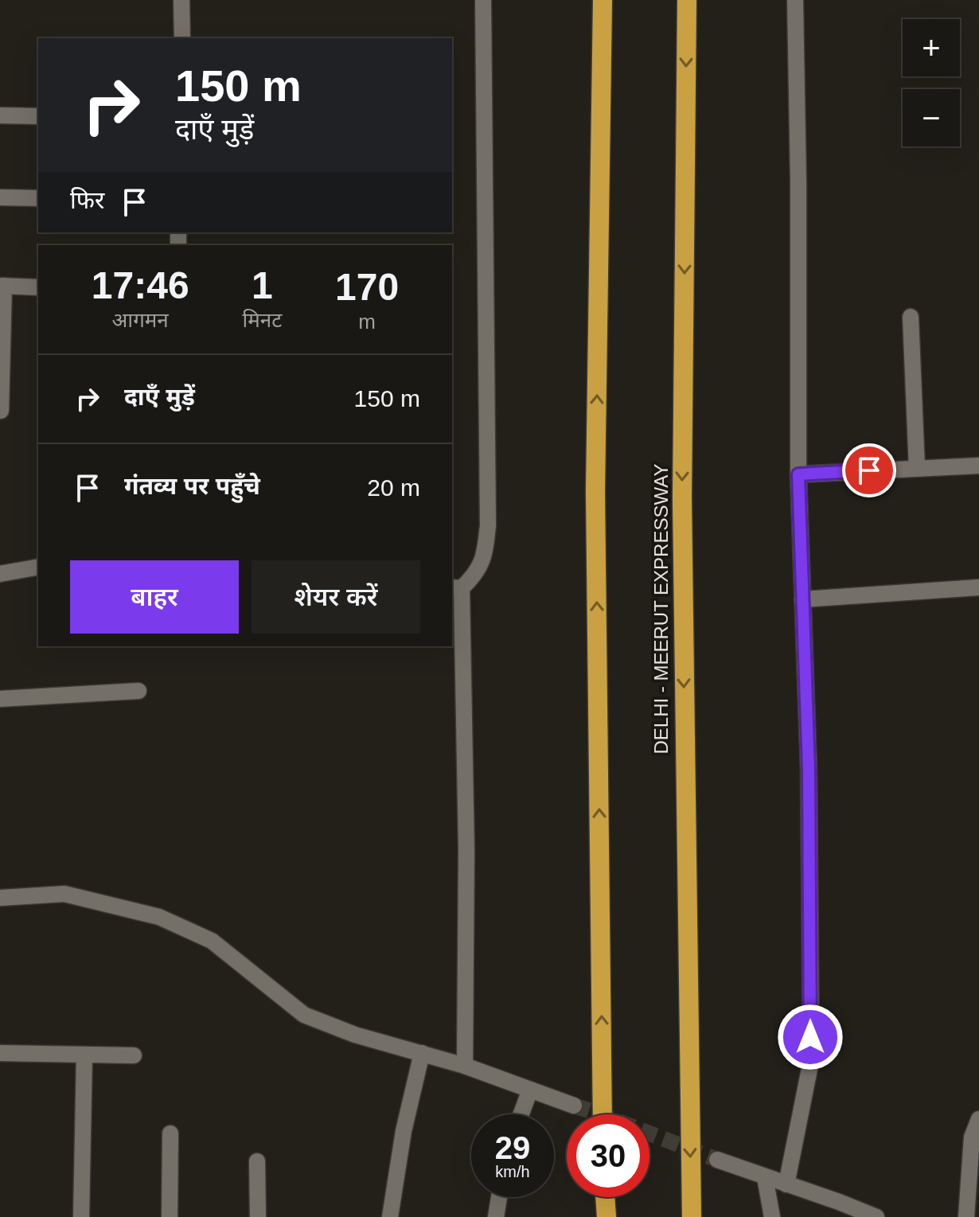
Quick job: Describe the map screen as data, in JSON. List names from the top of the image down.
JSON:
{
  "streets": {
    "highway": ["DELHI - MEERUT EXPRESSWAY"]
  },
  "page": {
    "map_buttons": ["+", "−"],
    "turn": ["150 m", "दाएँ मुड़ें"],
    "then": "फिर",
    "eta": [
      "17:46",
      "आगमन",
      "1",
      "मिनट",
      "170",
      "m"
    ],
    "list": [
      {
        "name": "दाएँ मुड़ें",
        "value": "150 m"
      },
      {
        "name": "गंतव्य पर पहुँचे",
        "value": "20 m"
      }
    ],
    "buttons": ["बाहर", "शेयर करें"],
    "speed": "29 km/h",
    "limit": "30"
  }
}
